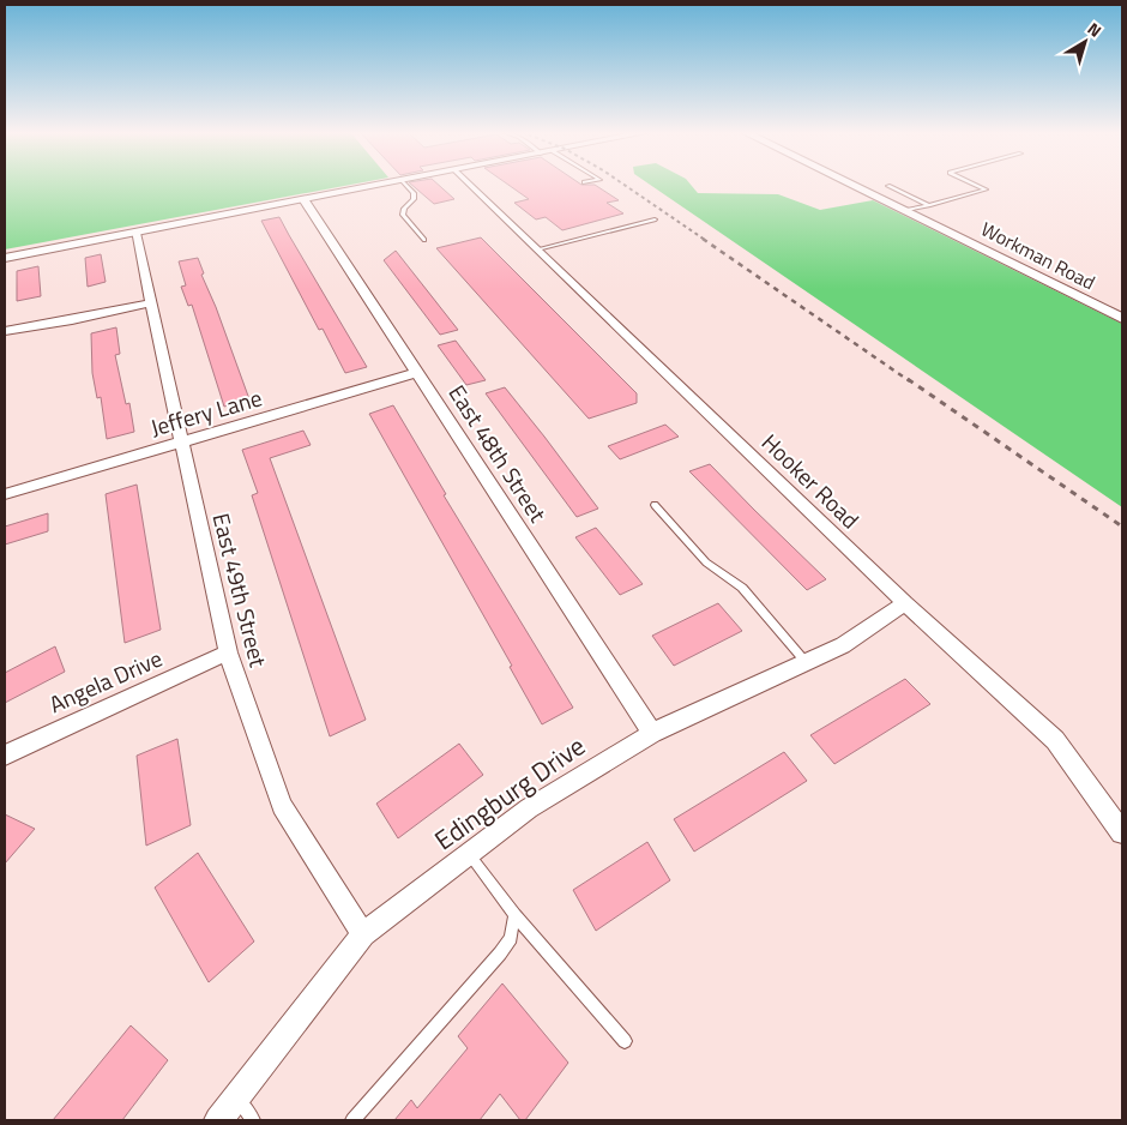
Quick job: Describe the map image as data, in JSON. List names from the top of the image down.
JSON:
{
  "streets": {
    "street": [
      "Workman Road",
      "Jeffery Lane",
      "East 48th Street",
      "Hooker Road",
      "East 49th Street",
      "Angela Drive",
      "Edingburg Drive"
    ]
  },
  "crossings": [
    ["Jeffery Lane", "East 48th Street"],
    ["Jeffery Lane", "East 49th Street"],
    ["East 48th Street", "Edingburg Drive"],
    ["Hooker Road", "Edingburg Drive"],
    ["East 49th Street", "Angela Drive"],
    ["East 49th Street", "Edingburg Drive"]
  ],
  "north": "top right"
}
